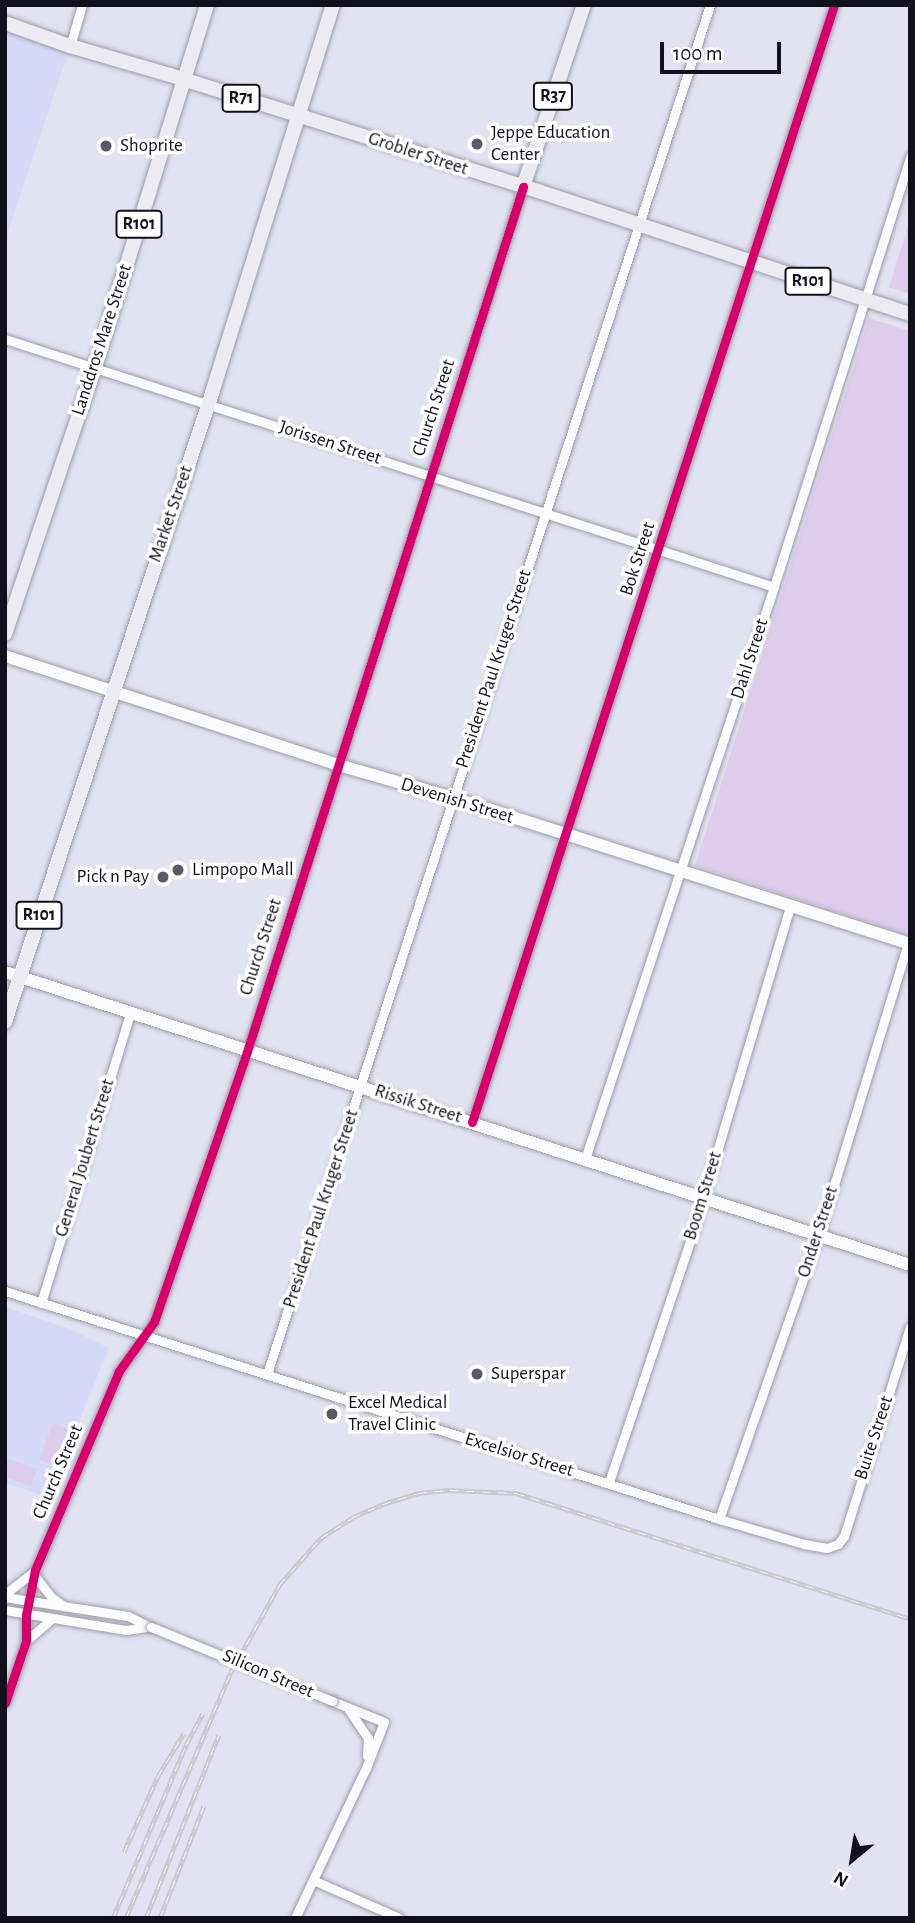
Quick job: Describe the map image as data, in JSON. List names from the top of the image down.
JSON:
{
  "streets": {
    "main road": [
      "R37",
      "R71",
      "Grobler Street",
      "R101",
      "Landdros Mare Street",
      "Church Street",
      "Market Street",
      "Devenish Street",
      "Rissik Street"
    ],
    "street": [
      "Jorissen Street",
      "Bok Street",
      "Dahl Street",
      "President Paul Kruger Street",
      "General Joubert Street",
      "Boom Street",
      "Onder Street",
      "Buite Street",
      "Excelsior Street",
      "Silicon Street"
    ]
  },
  "crossings": [
    ["Grobler Street", "Landdros Mare Street"],
    ["Grobler Street", "Church Street"],
    ["Grobler Street", "Market Street"],
    ["Grobler Street", "Bok Street"],
    ["Grobler Street", "Dahl Street"],
    ["Grobler Street", "President Paul Kruger Street"],
    ["Landdros Mare Street", "Jorissen Street"],
    ["Church Street", "Jorissen Street"],
    ["Church Street", "Devenish Street"],
    ["Church Street", "Rissik Street"],
    ["Church Street", "Excelsior Street"],
    ["Church Street", "Silicon Street"],
    ["Jorissen Street", "Market Street"],
    ["Jorissen Street", "Bok Street"],
    ["Jorissen Street", "Dahl Street"],
    ["Jorissen Street", "President Paul Kruger Street"],
    ["Market Street", "Devenish Street"],
    ["Market Street", "Rissik Street"],
    ["Bok Street", "Devenish Street"],
    ["Bok Street", "Rissik Street"],
    ["Dahl Street", "Devenish Street"],
    ["Dahl Street", "Rissik Street"],
    ["President Paul Kruger Street", "Devenish Street"],
    ["President Paul Kruger Street", "Rissik Street"],
    ["President Paul Kruger Street", "Excelsior Street"],
    ["Devenish Street", "Boom Street"],
    ["Devenish Street", "Onder Street"],
    ["Rissik Street", "General Joubert Street"],
    ["Rissik Street", "Boom Street"],
    ["Rissik Street", "Onder Street"],
    ["General Joubert Street", "Excelsior Street"],
    ["Boom Street", "Excelsior Street"],
    ["Onder Street", "Excelsior Street"],
    ["Buite Street", "Excelsior Street"]
  ],
  "places": [
    "Jeppe Education Center",
    "Shoprite",
    "Limpopo Mall",
    "Pick n Pay",
    "Superspar",
    "Excel Medical Travel Clinic"
  ],
  "scale_bar": "100 m",
  "north": "bottom left"
}
